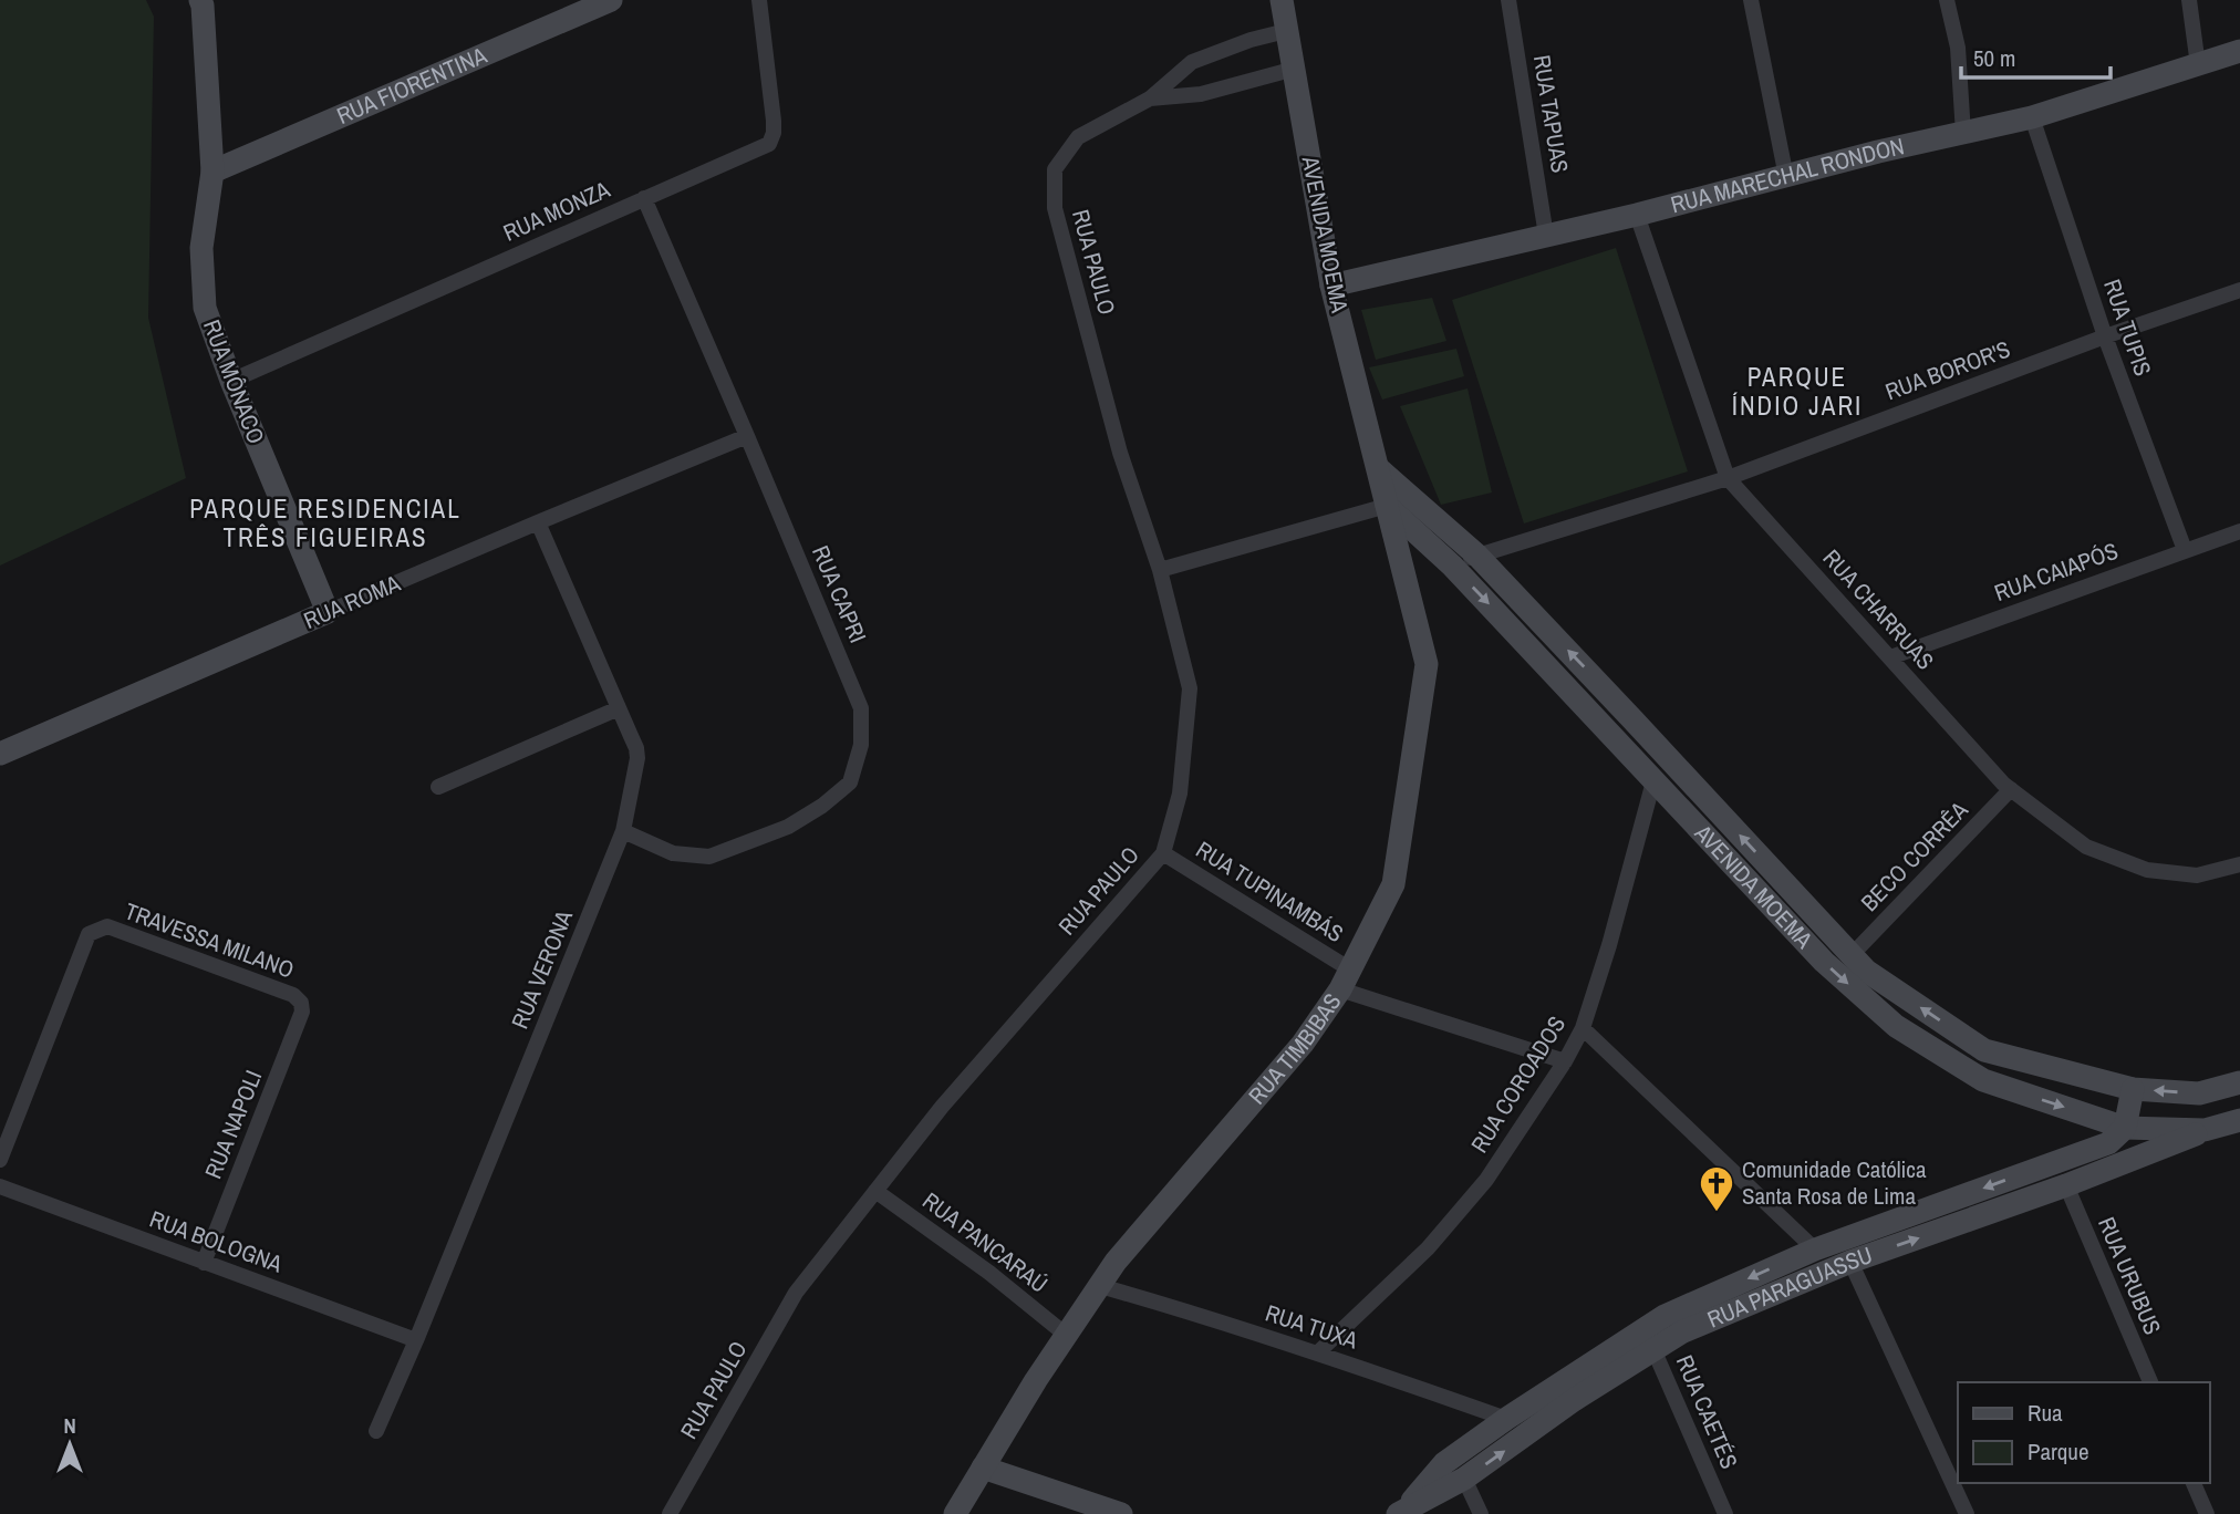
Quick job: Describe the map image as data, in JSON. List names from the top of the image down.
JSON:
{
  "streets": {
    "street": [
      "RUA FIORENTINA",
      "RUA TAPUAS",
      "RUA MARECHAL RONDON",
      "RUA MONZA",
      "AVENIDA MOEMA",
      "RUA PAULO",
      "RUA TUPIS",
      "RUA BOROR'S",
      "RUA MÔNACO",
      "RUA CAIAPÓS",
      "RUA CAPRI",
      "RUA ROMA",
      "RUA CHARRUAS",
      "BECO CORRÊA",
      "RUA TUPINAMBÁS",
      "TRAVESSA MILANO",
      "RUA VERONA",
      "RUA TIMBIBAS",
      "RUA COROADOS",
      "RUA NAPOLI",
      "RUA BOLOGNA",
      "RUA PANCARAÚ",
      "RUA URUBUS",
      "RUA PARAGUASSU",
      "RUA TUXA",
      "RUA CAETÉS"
    ]
  },
  "crossings": [
    ["RUA FIORENTINA", "RUA MÔNACO"],
    ["RUA TAPUAS", "RUA MARECHAL RONDON"],
    ["RUA MARECHAL RONDON", "AVENIDA MOEMA"],
    ["RUA MARECHAL RONDON", "RUA TUPIS"],
    ["RUA MARECHAL RONDON", "RUA CHARRUAS"],
    ["RUA MONZA", "RUA MÔNACO"],
    ["RUA MONZA", "RUA CAPRI"],
    ["AVENIDA MOEMA", "RUA PAULO"],
    ["AVENIDA MOEMA", "RUA BOROR'S"],
    ["AVENIDA MOEMA", "BECO CORRÊA"],
    ["AVENIDA MOEMA", "RUA TIMBIBAS"],
    ["AVENIDA MOEMA", "RUA COROADOS"],
    ["AVENIDA MOEMA", "RUA PARAGUASSU"],
    ["RUA PAULO", "RUA TUPINAMBÁS"],
    ["RUA PAULO", "RUA PANCARAÚ"],
    ["RUA TUPIS", "RUA BOROR'S"],
    ["RUA TUPIS", "RUA CAIAPÓS"],
    ["RUA BOROR'S", "RUA CHARRUAS"],
    ["RUA MÔNACO", "RUA ROMA"],
    ["RUA CAIAPÓS", "RUA CHARRUAS"],
    ["RUA CAPRI", "RUA ROMA"],
    ["RUA CAPRI", "RUA VERONA"],
    ["RUA ROMA", "RUA VERONA"],
    ["RUA CHARRUAS", "BECO CORRÊA"],
    ["RUA TUPINAMBÁS", "RUA TIMBIBAS"],
    ["RUA TUPINAMBÁS", "RUA COROADOS"],
    ["TRAVESSA MILANO", "RUA NAPOLI"],
    ["RUA VERONA", "RUA BOLOGNA"],
    ["RUA TIMBIBAS", "RUA PANCARAÚ"],
    ["RUA TIMBIBAS", "RUA TUXA"],
    ["RUA COROADOS", "RUA TUXA"],
    ["RUA NAPOLI", "RUA BOLOGNA"],
    ["RUA URUBUS", "RUA PARAGUASSU"],
    ["RUA PARAGUASSU", "RUA TUXA"],
    ["RUA PARAGUASSU", "RUA CAETÉS"]
  ],
  "districts": ["PARQUE ÍNDIO JARI", "PARQUE RESIDENCIAL TRÊS FIGUEIRAS"],
  "places": {
    "church": ["Comunidade Católica Santa Rosa de Lima"]
  },
  "legend": ["Rua", "Parque"],
  "scale_bar": "50 m",
  "north": "top"
}
